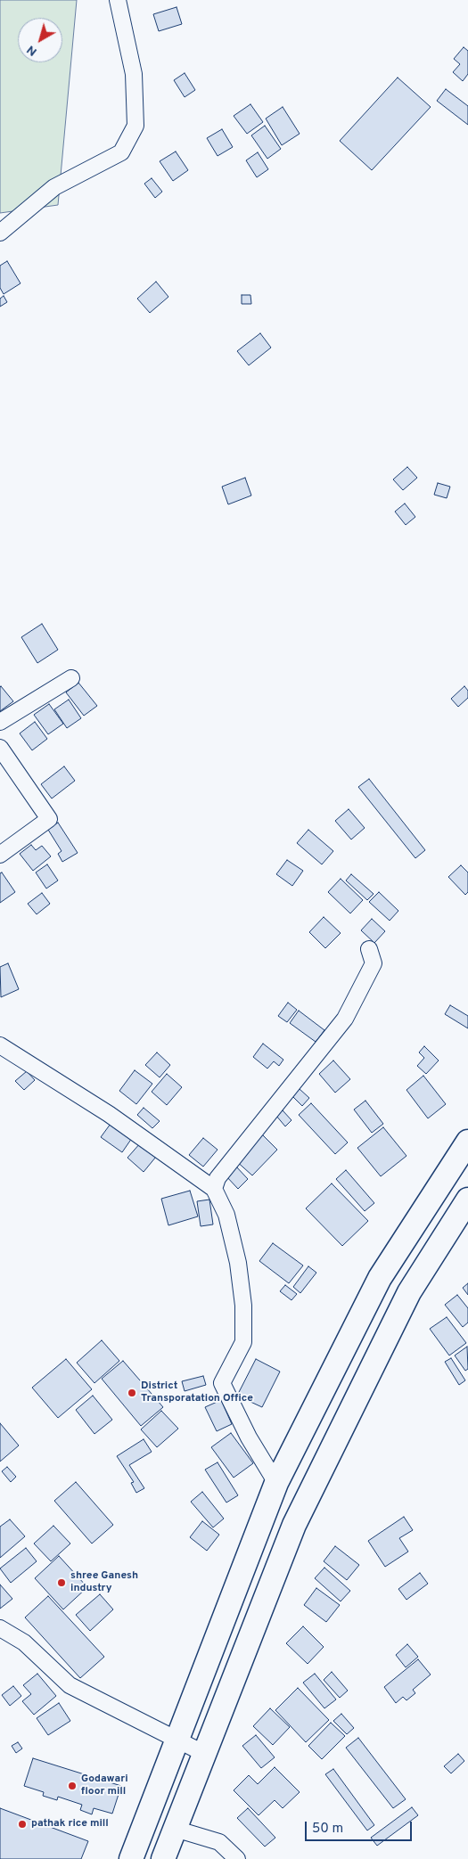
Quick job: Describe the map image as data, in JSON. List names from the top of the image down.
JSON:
{
  "places": [
    "District Transporatation Office",
    "shree Ganesh industry",
    "Godawari floor mill",
    "pathak rice mill"
  ],
  "scale_bar": "50 m",
  "north": "bottom left"
}
